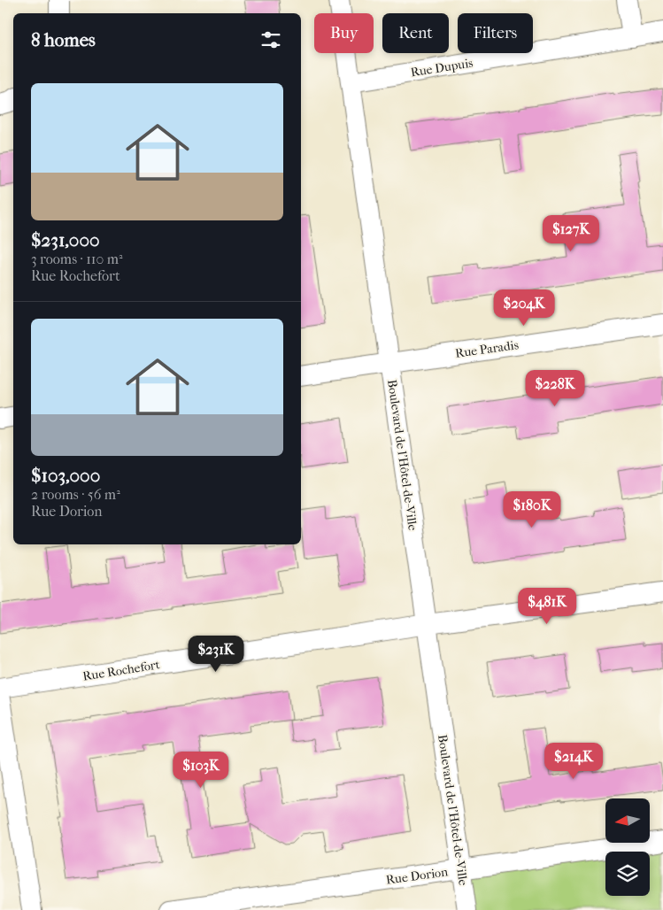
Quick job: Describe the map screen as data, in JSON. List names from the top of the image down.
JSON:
{
  "streets": {
    "street": [
      "Rue Dupuis",
      "Rue Paradis",
      "Boulevard de l'Hôtel-de-Ville",
      "Rue Rochefort",
      "Rue Dorion"
    ]
  },
  "crossings": [
    ["Rue Dupuis", "Boulevard de l'Hôtel-de-Ville"],
    ["Rue Paradis", "Boulevard de l'Hôtel-de-Ville"],
    ["Boulevard de l'Hôtel-de-Ville", "Rue Rochefort"],
    ["Boulevard de l'Hôtel-de-Ville", "Rue Dorion"]
  ],
  "north": "left",
  "page": {
    "chip": ["Buy", "Rent", "Filters"],
    "heading": "8 homes",
    "list": [
      {
        "name": "$231,000",
        "note": "3 rooms · 110 m² · Rue Rochefort"
      },
      {
        "name": "$103,000",
        "note": "2 rooms · 56 m² · Rue Dorion"
      }
    ],
    "price": [
      "$127K",
      "$204K",
      "$228K",
      "$180K",
      "$481K",
      "$231K",
      "$214K",
      "$103K"
    ]
  }
}
